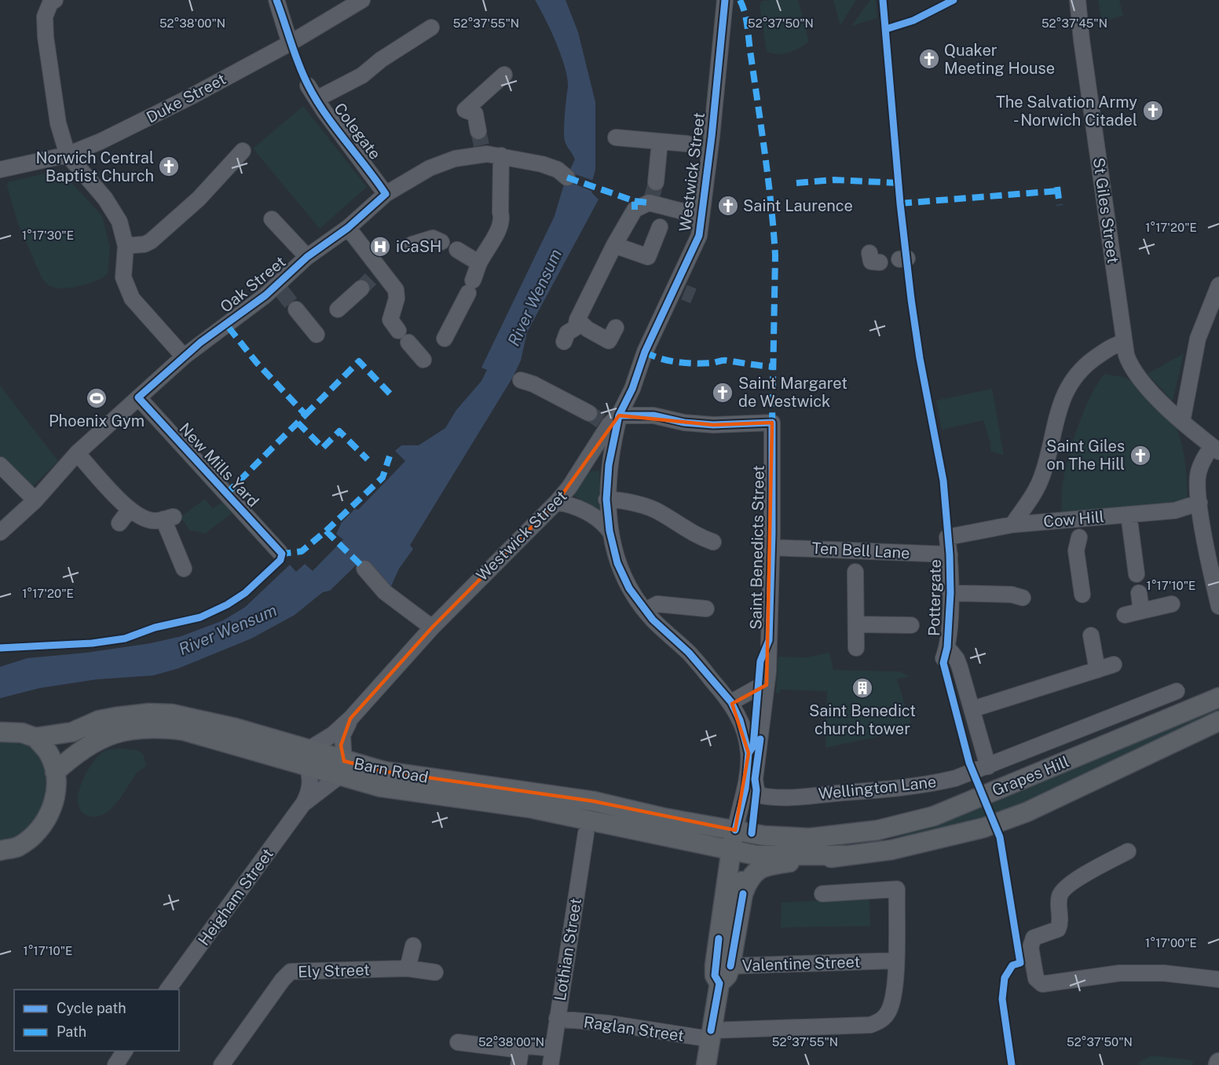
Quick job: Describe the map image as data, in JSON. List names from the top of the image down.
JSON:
{
  "streets": {
    "main road": ["Barn Road", "Grapes Hill"],
    "street": [
      "Duke Street",
      "Colegate",
      "Westwick Street",
      "St Giles Street",
      "Oak Street",
      "New Mills Yard",
      "Cow Hill",
      "Saint Benedicts Street",
      "Ten Bell Lane",
      "Pottergate",
      "Wellington Lane",
      "Heigham Street",
      "Lothian Street",
      "Valentine Street",
      "Ely Street",
      "Raglan Street"
    ]
  },
  "crossings": [
    ["Colegate", "Oak Street"],
    ["Westwick Street", "Saint Benedicts Street"],
    ["Westwick Street", "Barn Road"],
    ["Westwick Street", "Heigham Street"],
    ["Oak Street", "New Mills Yard"],
    ["Cow Hill", "Pottergate"],
    ["Saint Benedicts Street", "Ten Bell Lane"],
    ["Saint Benedicts Street", "Wellington Lane"],
    ["Ten Bell Lane", "Pottergate"],
    ["Pottergate", "Wellington Lane"],
    ["Barn Road", "Grapes Hill"],
    ["Barn Road", "Heigham Street"],
    ["Lothian Street", "Raglan Street"],
    ["Valentine Street", "Raglan Street"]
  ],
  "water": ["River Wensum"],
  "places": {
    "church": [
      "Quaker Meeting House",
      "The Salvation Army - Norwich Citadel",
      "Norwich Central Baptist Church",
      "Saint Laurence",
      "Saint Margaret de Westwick",
      "Saint Giles on The Hill"
    ],
    "hospital": ["iCaSH"],
    "sports": ["Phoenix Gym"],
    "building": ["Saint Benedict church tower"]
  },
  "legend": ["Cycle path", "Path"],
  "coordinates": [
    "52°38'00\"N",
    "52°37'55\"N",
    "52°37'50\"N",
    "52°37'45\"N",
    "1°17'20\"E",
    "1°17'30\"E",
    "1°17'10\"E",
    "1°17'00\"E"
  ]
}
